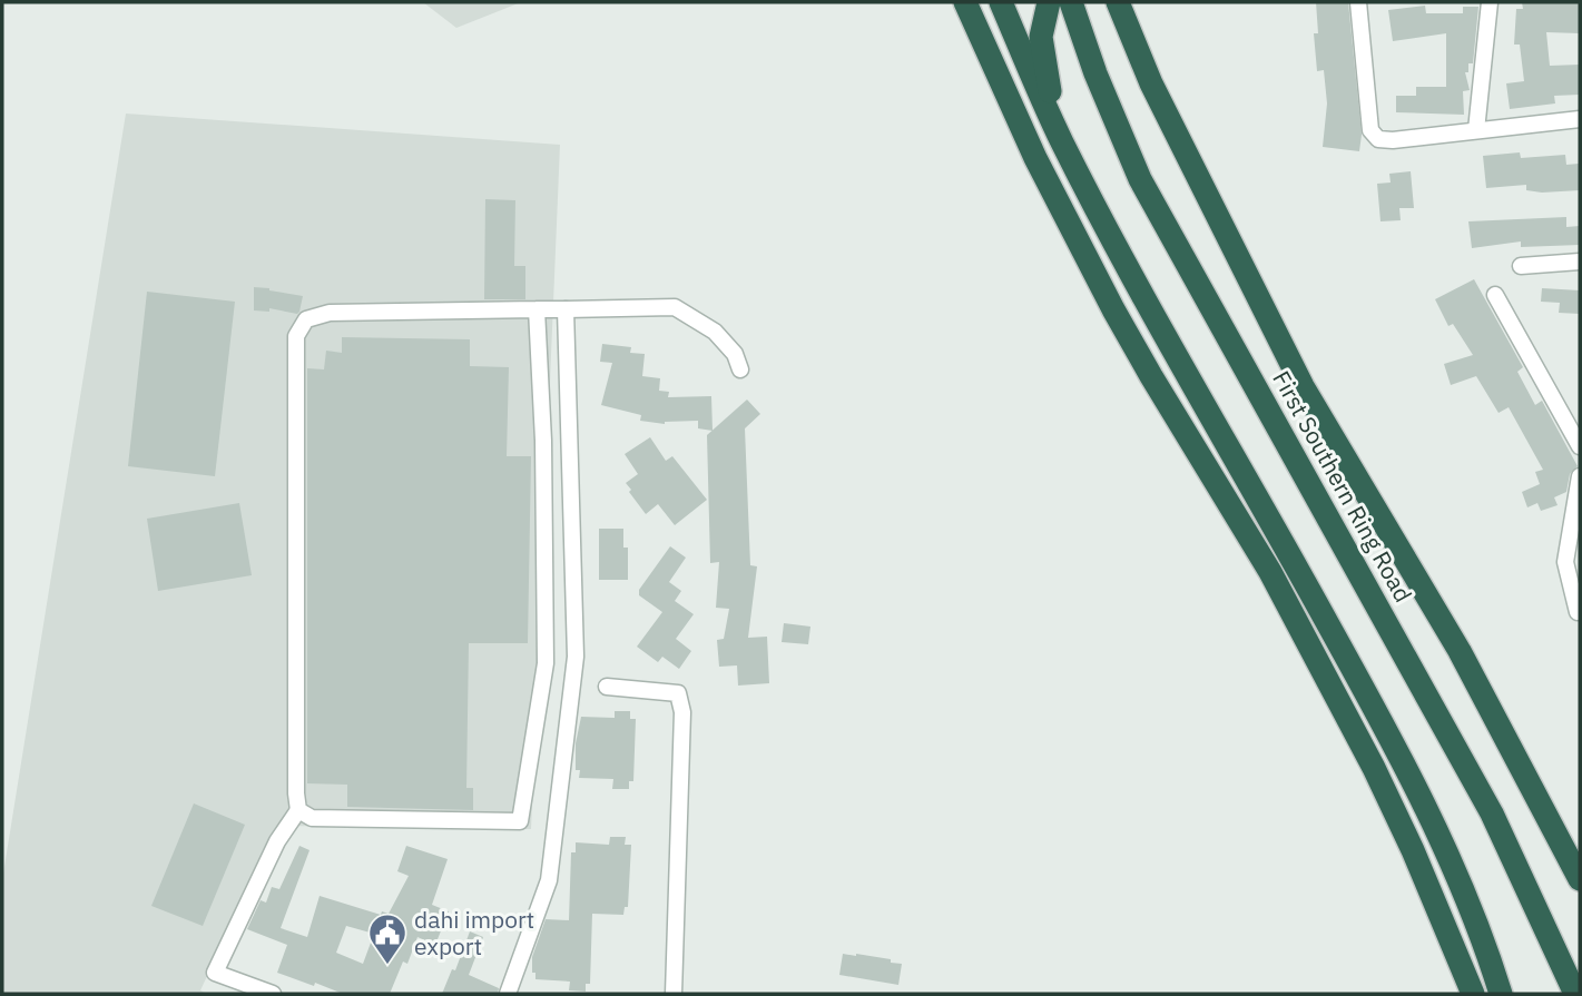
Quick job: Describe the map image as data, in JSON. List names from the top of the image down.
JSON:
{
  "streets": {
    "highway": ["First Southern Ring Road"]
  },
  "places": {
    "public building": ["dahi import export"]
  }
}
